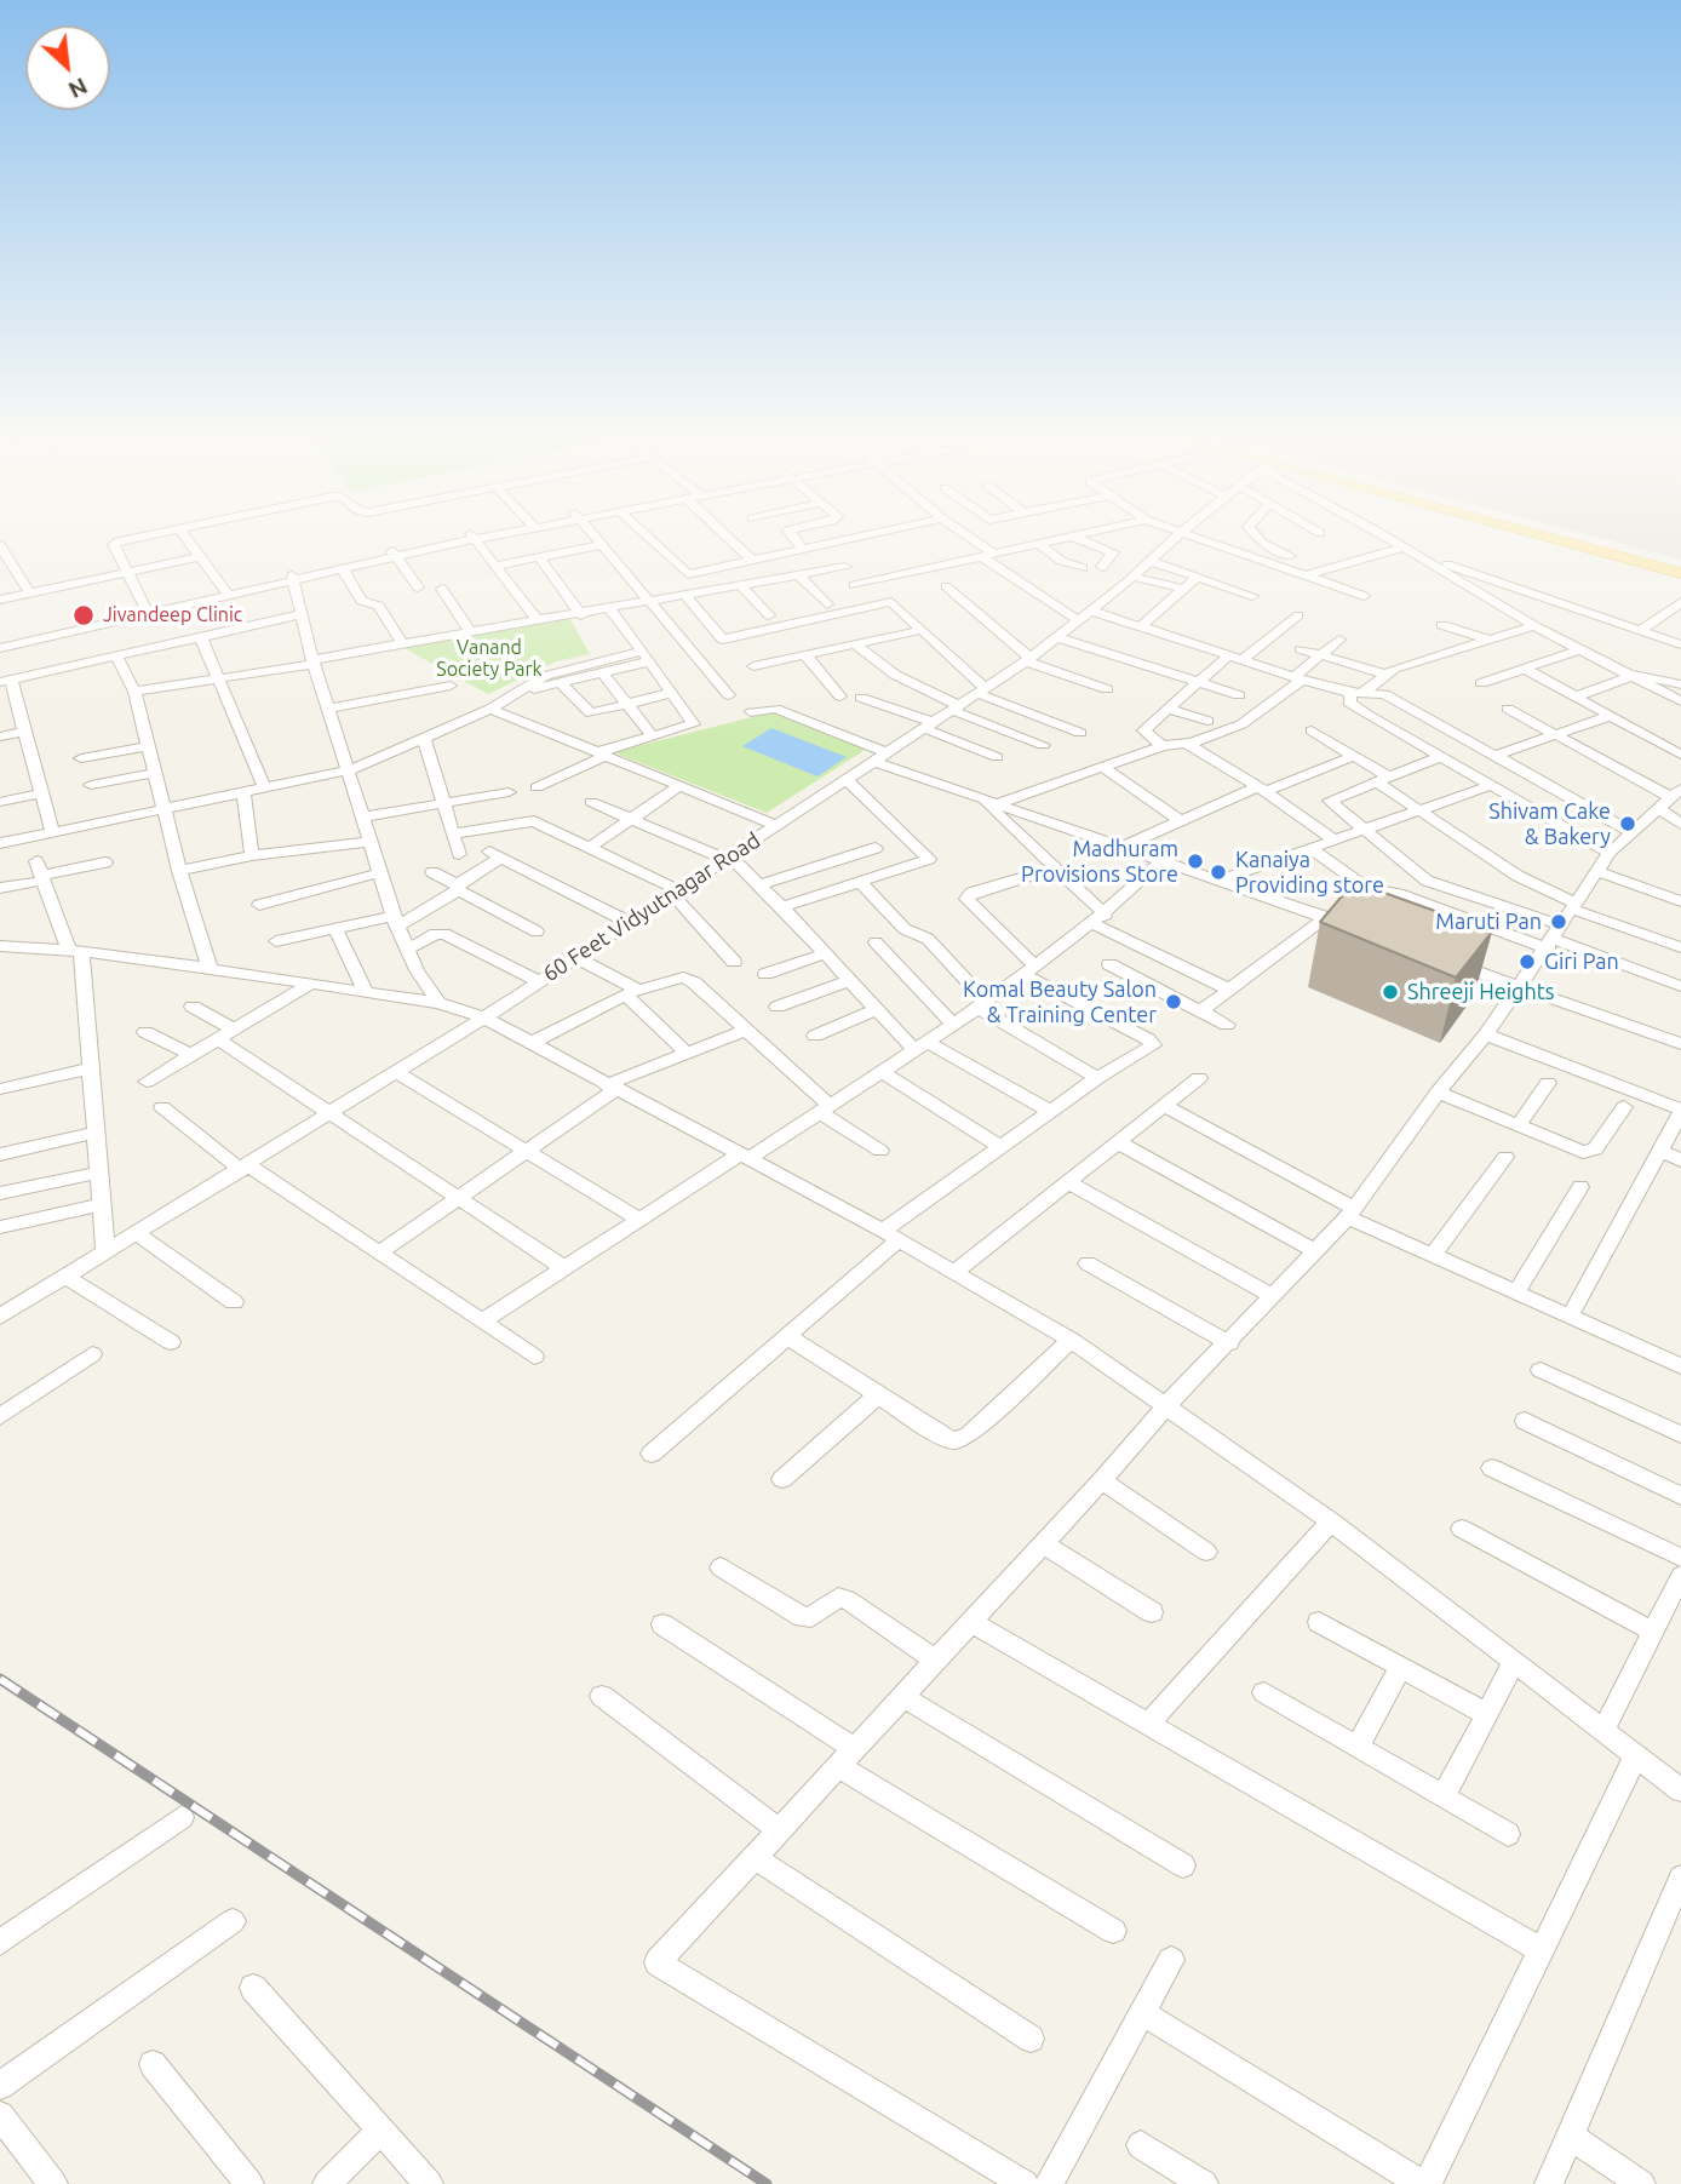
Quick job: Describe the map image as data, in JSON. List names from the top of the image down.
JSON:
{
  "streets": {
    "street": ["60 Feet Vidyutnagar Road"]
  },
  "parks": ["Vanand Society Park"],
  "places": [
    "Jivandeep Clinic",
    "Shivam Cake & Bakery",
    "Madhuram Provisions Store",
    "Kanaiya Providing store",
    "Maruti Pan",
    "Giri Pan",
    "Shreeji Heights",
    "Komal Beauty Salon & Training Center"
  ],
  "north": "bottom right"
}
